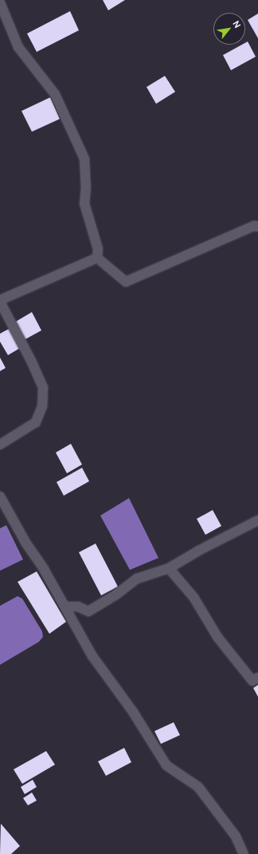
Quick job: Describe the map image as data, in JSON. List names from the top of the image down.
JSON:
{
  "north": "top right"
}
